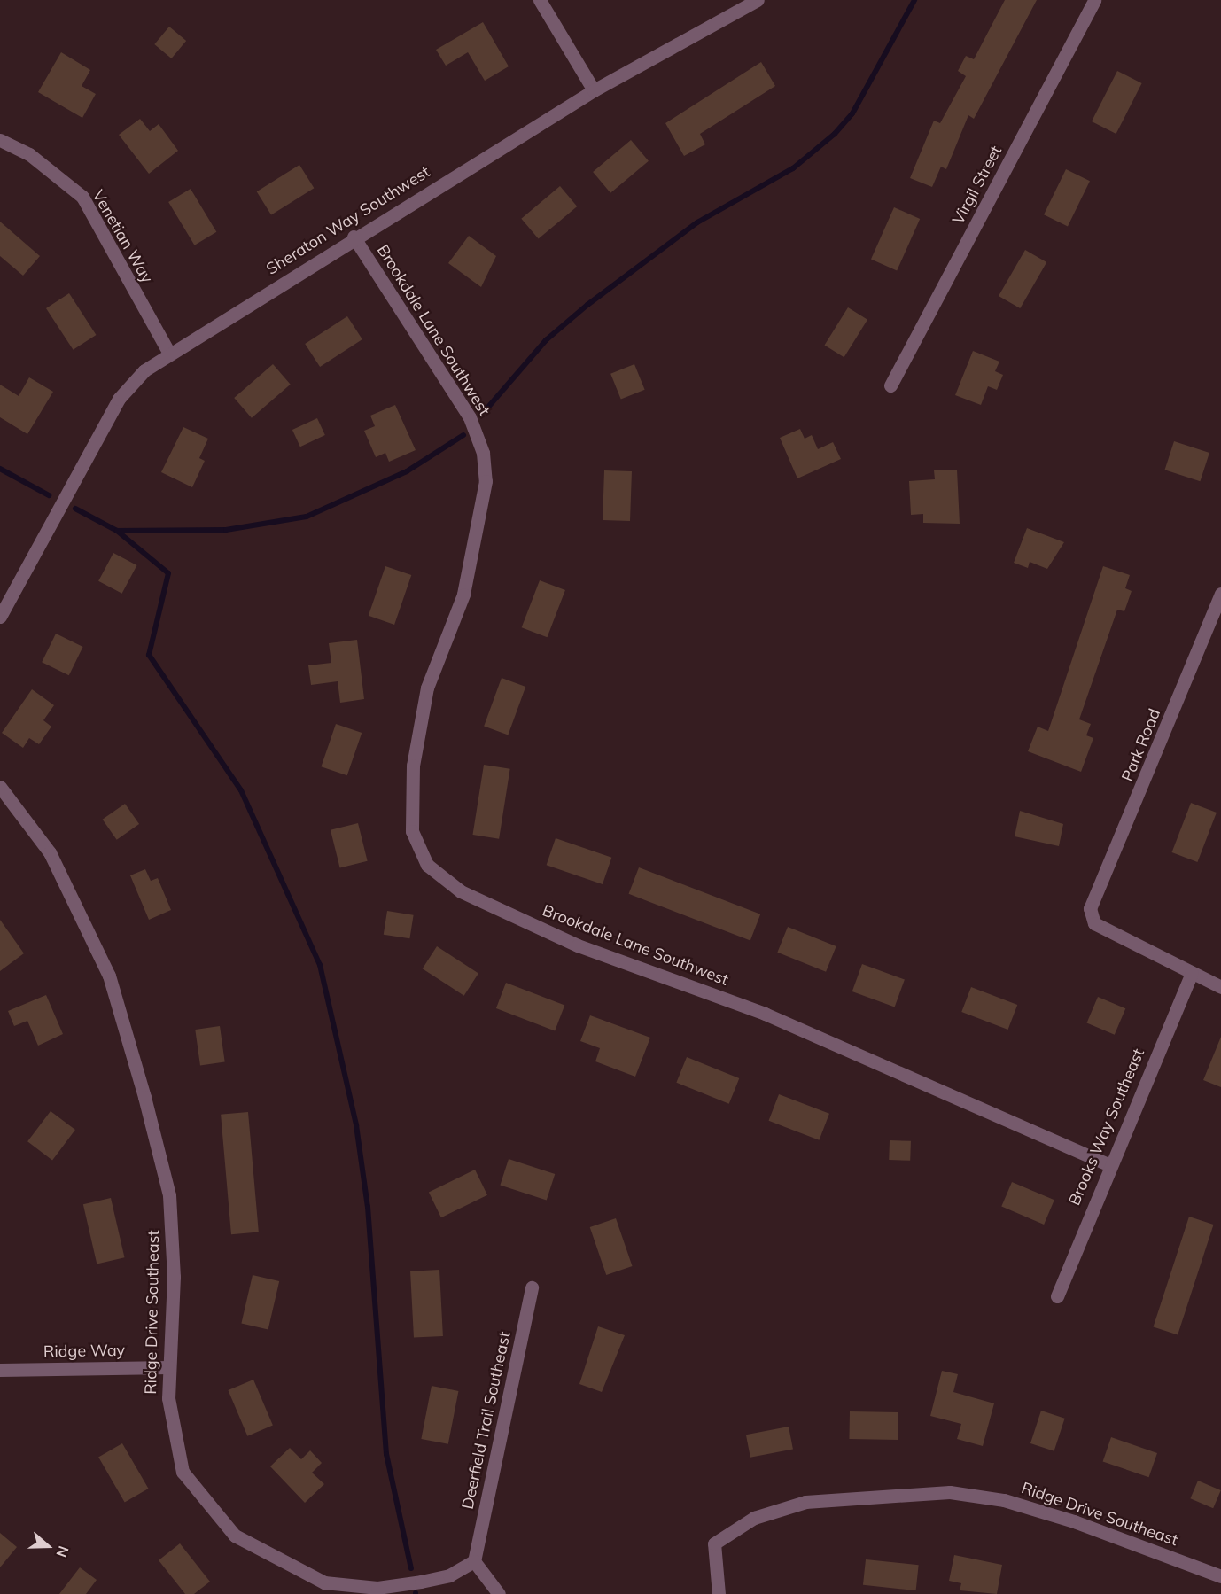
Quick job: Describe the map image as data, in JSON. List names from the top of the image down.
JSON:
{
  "streets": {
    "street": [
      "Virgil Street",
      "Sheraton Way Southwest",
      "Venetian Way",
      "Brookdale Lane Southwest",
      "Park Road",
      "Brooks Way Southeast",
      "Ridge Drive Southeast",
      "Ridge Way",
      "Deerfield Trail Southeast"
    ]
  },
  "crossings": [
    ["Sheraton Way Southwest", "Venetian Way"],
    ["Sheraton Way Southwest", "Brookdale Lane Southwest"],
    ["Brookdale Lane Southwest", "Brooks Way Southeast"],
    ["Park Road", "Brooks Way Southeast"],
    ["Ridge Drive Southeast", "Ridge Way"],
    ["Ridge Drive Southeast", "Deerfield Trail Southeast"]
  ],
  "north": "right"
}
